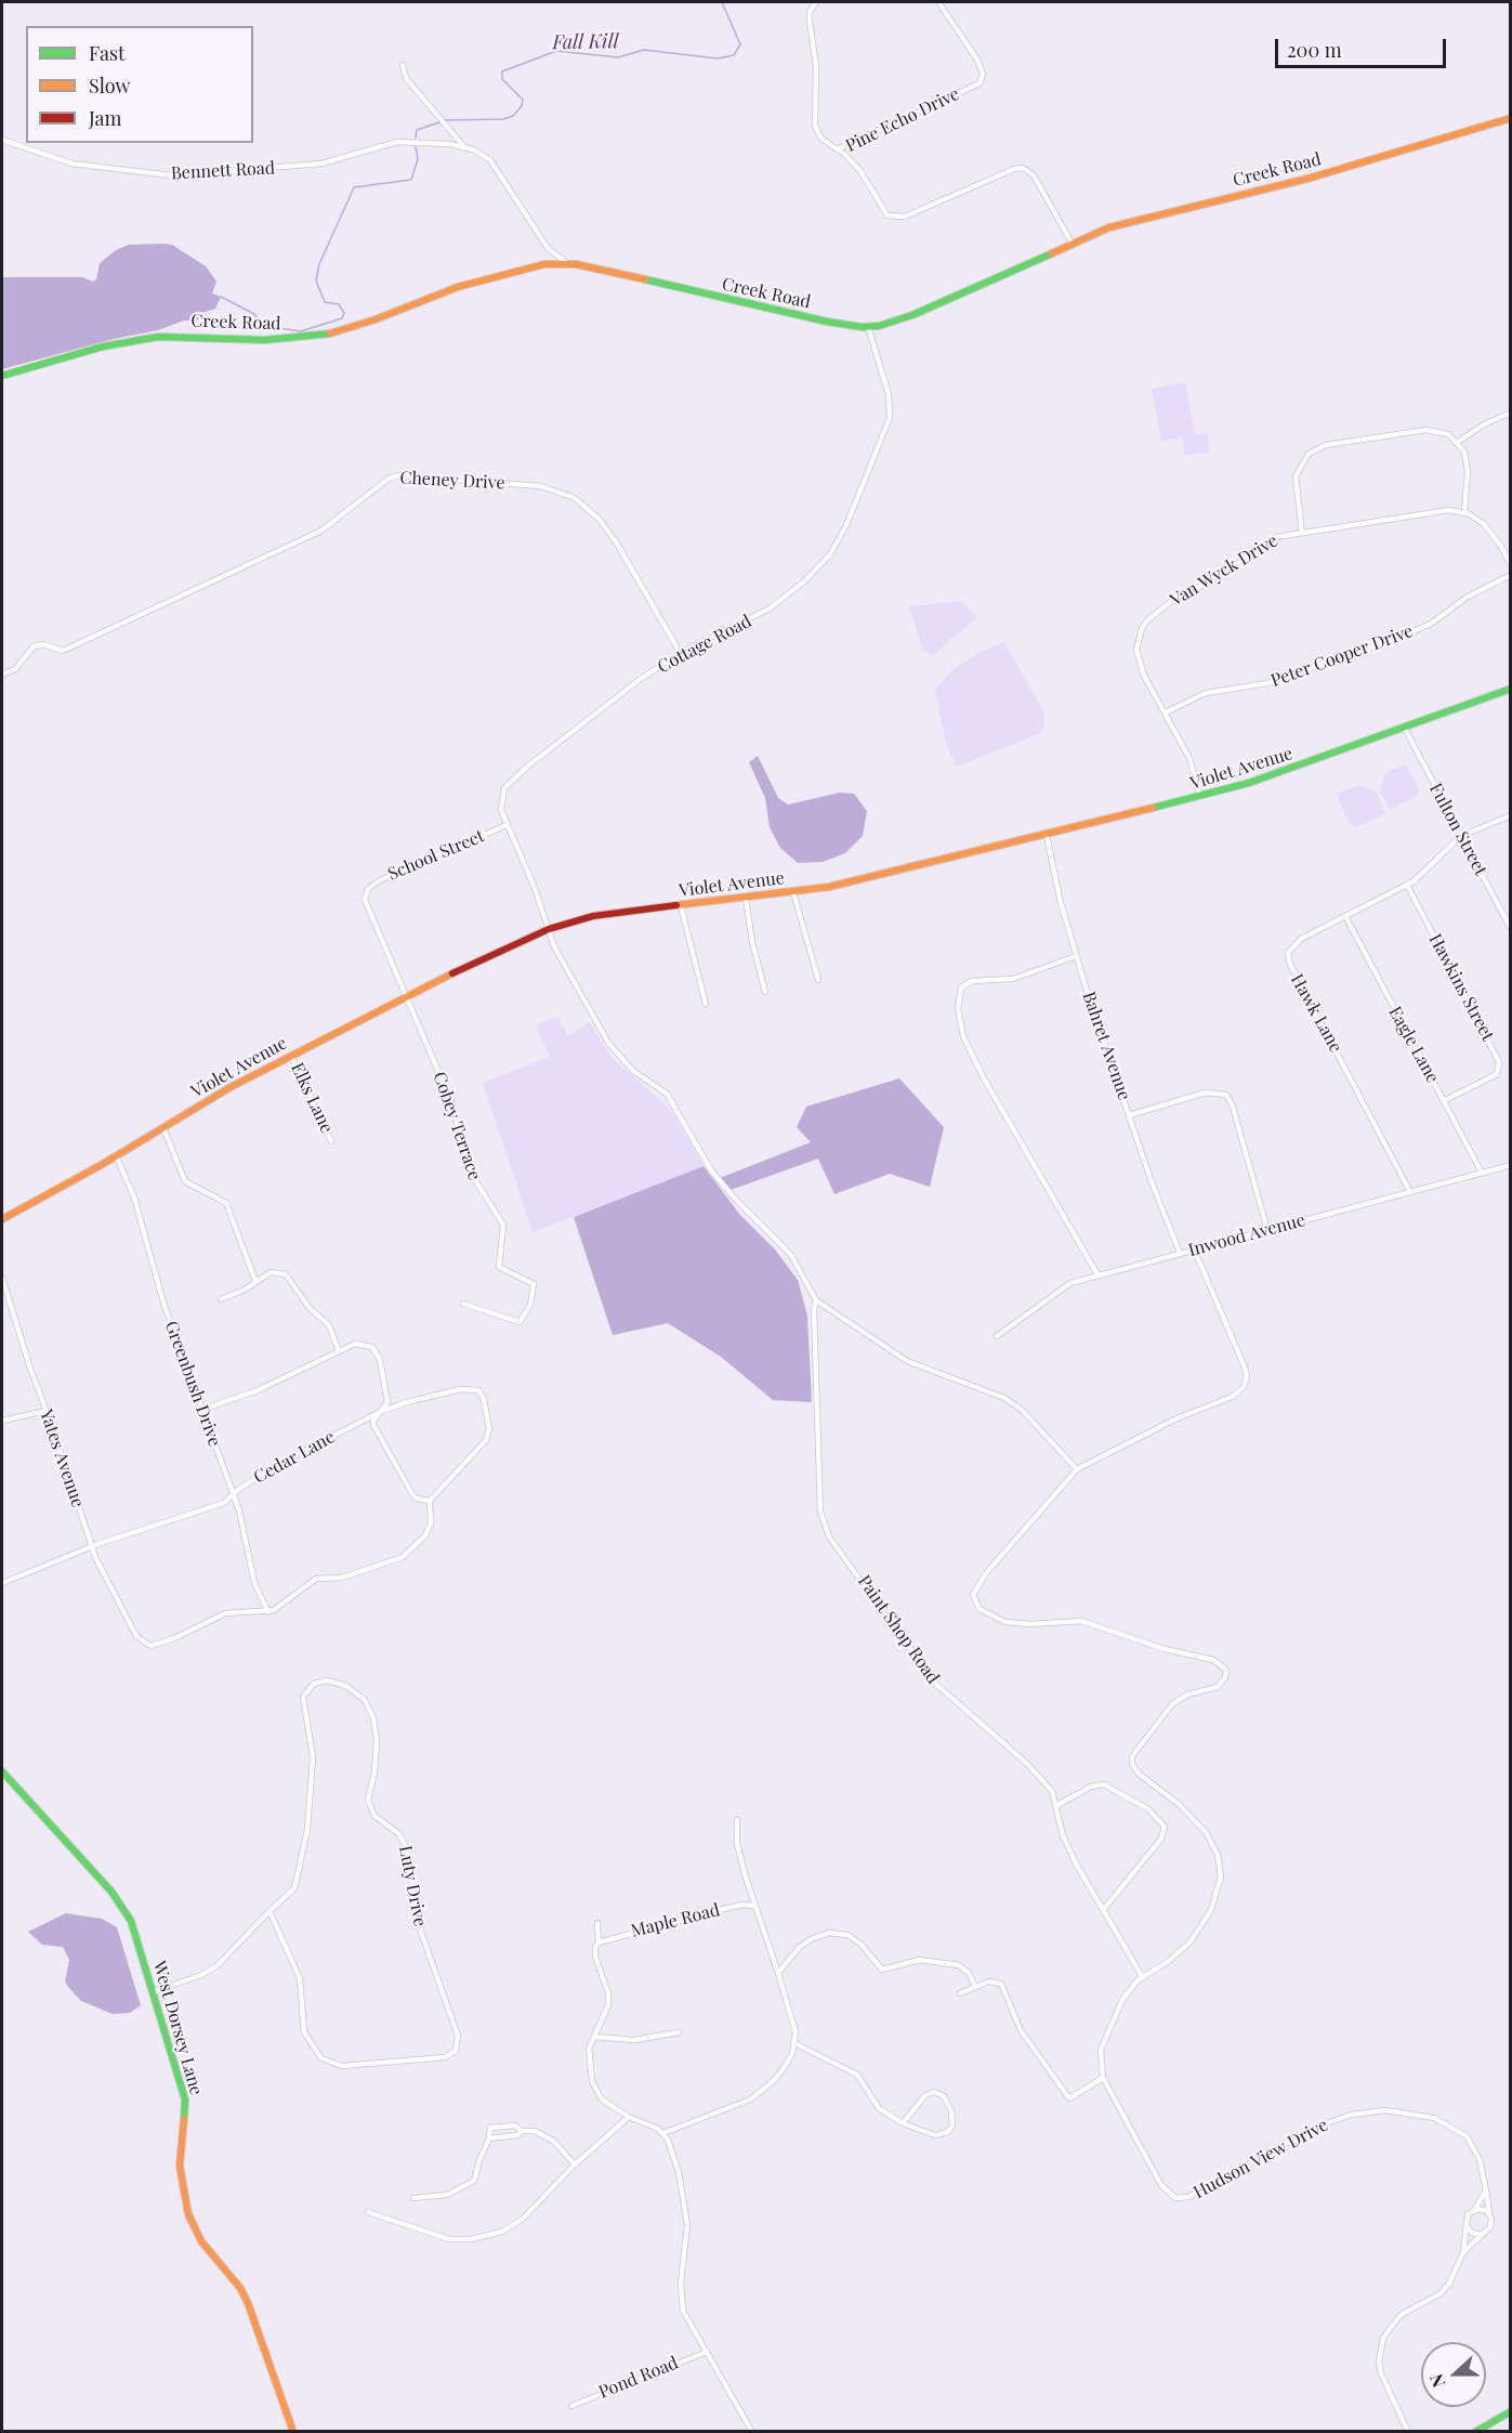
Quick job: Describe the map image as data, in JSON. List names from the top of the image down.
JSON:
{
  "streets": {
    "main road": ["Creek Road", "Violet Avenue", "West Dorsey Lane"],
    "street": [
      "Pine Echo Drive",
      "Bennett Road",
      "Cheney Drive",
      "Van Wyck Drive",
      "Cottage Road",
      "Peter Cooper Drive",
      "Fulton Street",
      "School Street",
      "Hawkins Street",
      "Hawk Lane",
      "Eagle Lane",
      "Bahret Avenue",
      "Elks Lane",
      "Cobey Terrace",
      "Inwood Avenue",
      "Greenbush Drive",
      "Cedar Lane",
      "Yates Avenue",
      "Paint Shop Road",
      "Luty Drive",
      "Maple Road",
      "Hudson View Drive",
      "Pond Road"
    ]
  },
  "crossings": [
    ["Pine Echo Drive", "Creek Road"],
    ["Creek Road", "Cottage Road"],
    ["Cheney Drive", "Cottage Road"],
    ["Van Wyck Drive", "Peter Cooper Drive"],
    ["Van Wyck Drive", "Violet Avenue"],
    ["Cottage Road", "Violet Avenue"],
    ["Cottage Road", "School Street"],
    ["Cottage Road", "Paint Shop Road"],
    ["Violet Avenue", "Fulton Street"],
    ["Violet Avenue", "School Street"],
    ["Violet Avenue", "Bahret Avenue"],
    ["Violet Avenue", "Elks Lane"],
    ["Violet Avenue", "Cobey Terrace"],
    ["Violet Avenue", "Greenbush Drive"],
    ["Fulton Street", "Hawk Lane"],
    ["School Street", "Cobey Terrace"],
    ["Hawkins Street", "Hawk Lane"],
    ["Hawkins Street", "Eagle Lane"],
    ["Hawk Lane", "Eagle Lane"],
    ["Hawk Lane", "Inwood Avenue"],
    ["Eagle Lane", "Inwood Avenue"],
    ["Bahret Avenue", "Inwood Avenue"],
    ["Inwood Avenue", "Hudson View Drive"],
    ["Greenbush Drive", "Cedar Lane"],
    ["Greenbush Drive", "Yates Avenue"],
    ["Cedar Lane", "Yates Avenue"],
    ["Paint Shop Road", "Hudson View Drive"],
    ["Luty Drive", "West Dorsey Lane"]
  ],
  "water": ["Fall Kill"],
  "legend": ["Fast", "Slow", "Jam"],
  "scale_bar": "200 m",
  "north": "left"
}
